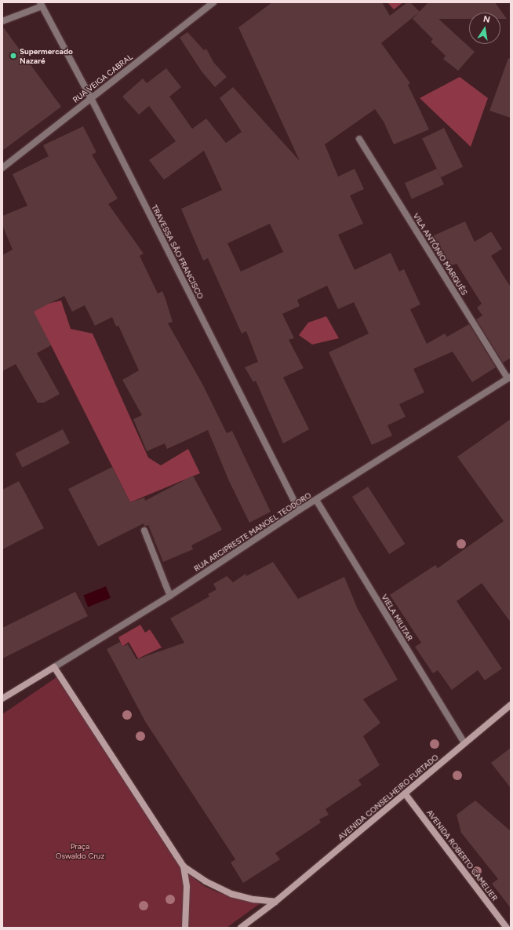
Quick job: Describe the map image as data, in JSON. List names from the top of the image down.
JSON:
{
  "streets": {
    "main road": ["RUA ARCIPRESTE MANOEL TEODORO", "AVENIDA CONSELHEIRO FURTADO", "AVENIDA ROBERTO CAMELIER"],
    "street": [
      "RUA VEIGA CABRAL",
      "TRAVESSA SÃO FRANCISCO",
      "VILA ANTÔNIO MARQUÊS",
      "VIELA MILITAR"
    ]
  },
  "crossings": [
    ["RUA VEIGA CABRAL", "TRAVESSA SÃO FRANCISCO"],
    ["TRAVESSA SÃO FRANCISCO", "RUA ARCIPRESTE MANOEL TEODORO"],
    ["VILA ANTÔNIO MARQUÊS", "RUA ARCIPRESTE MANOEL TEODORO"],
    ["RUA ARCIPRESTE MANOEL TEODORO", "VIELA MILITAR"],
    ["VIELA MILITAR", "AVENIDA CONSELHEIRO FURTADO"],
    ["AVENIDA CONSELHEIRO FURTADO", "AVENIDA ROBERTO CAMELIER"]
  ],
  "parks": ["Praça Oswaldo Cruz"],
  "places": ["Supermercado Nazaré"],
  "north": "top"
}
